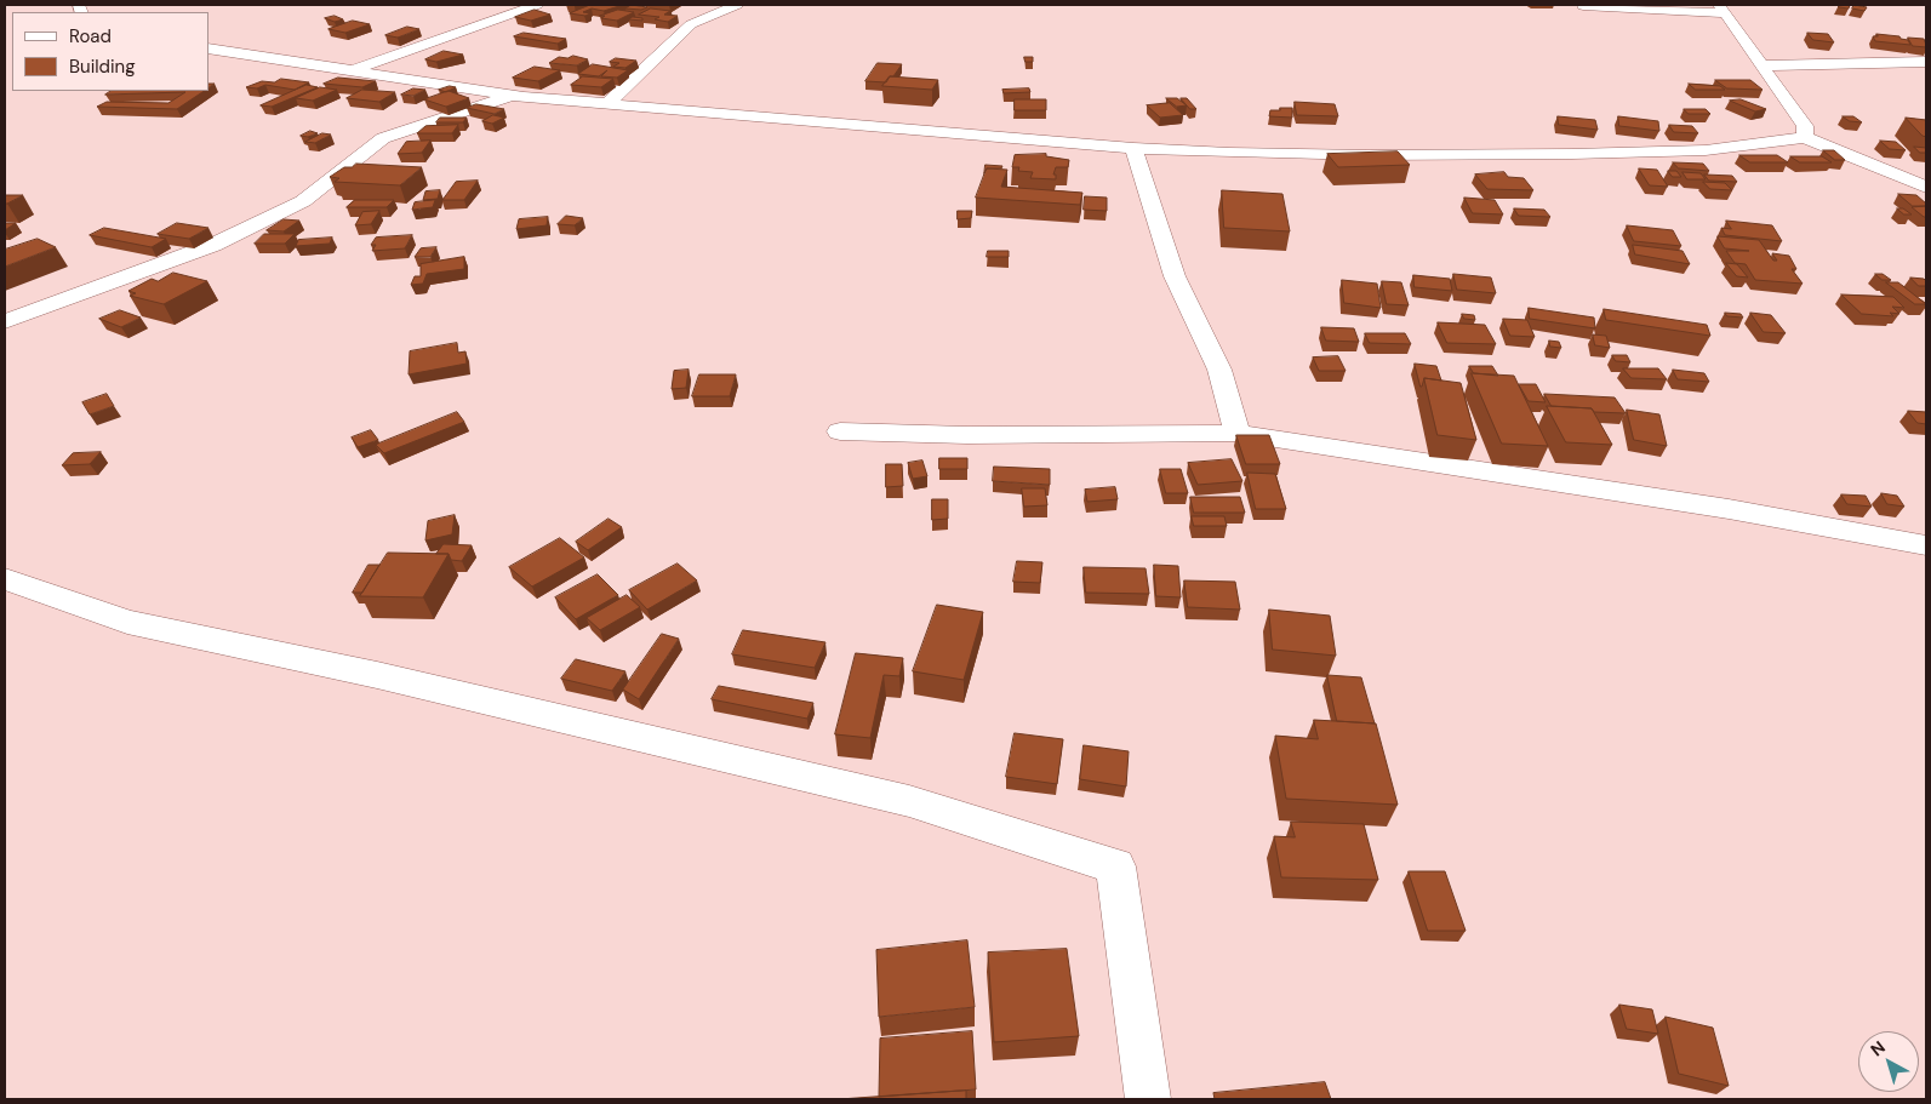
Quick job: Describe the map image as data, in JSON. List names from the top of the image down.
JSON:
{
  "legend": ["Road", "Building"],
  "north": "top left"
}
